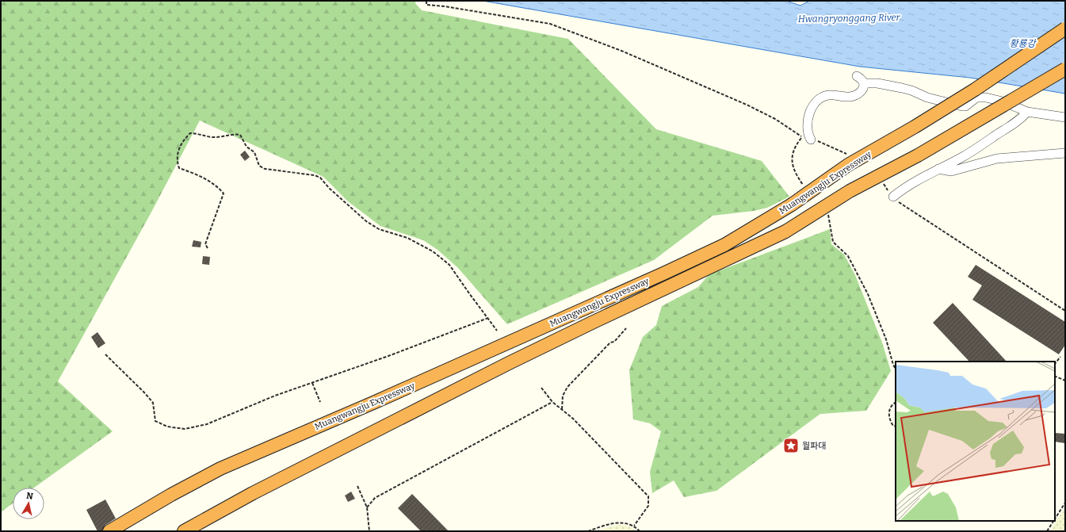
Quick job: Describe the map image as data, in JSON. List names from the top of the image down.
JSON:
{
  "streets": {
    "highway": ["Muangwangju Expressway"]
  },
  "water": ["Hwangryonggang River", "황룡강"],
  "places": {
    "place": ["월파대"]
  },
  "north": "top"
}
